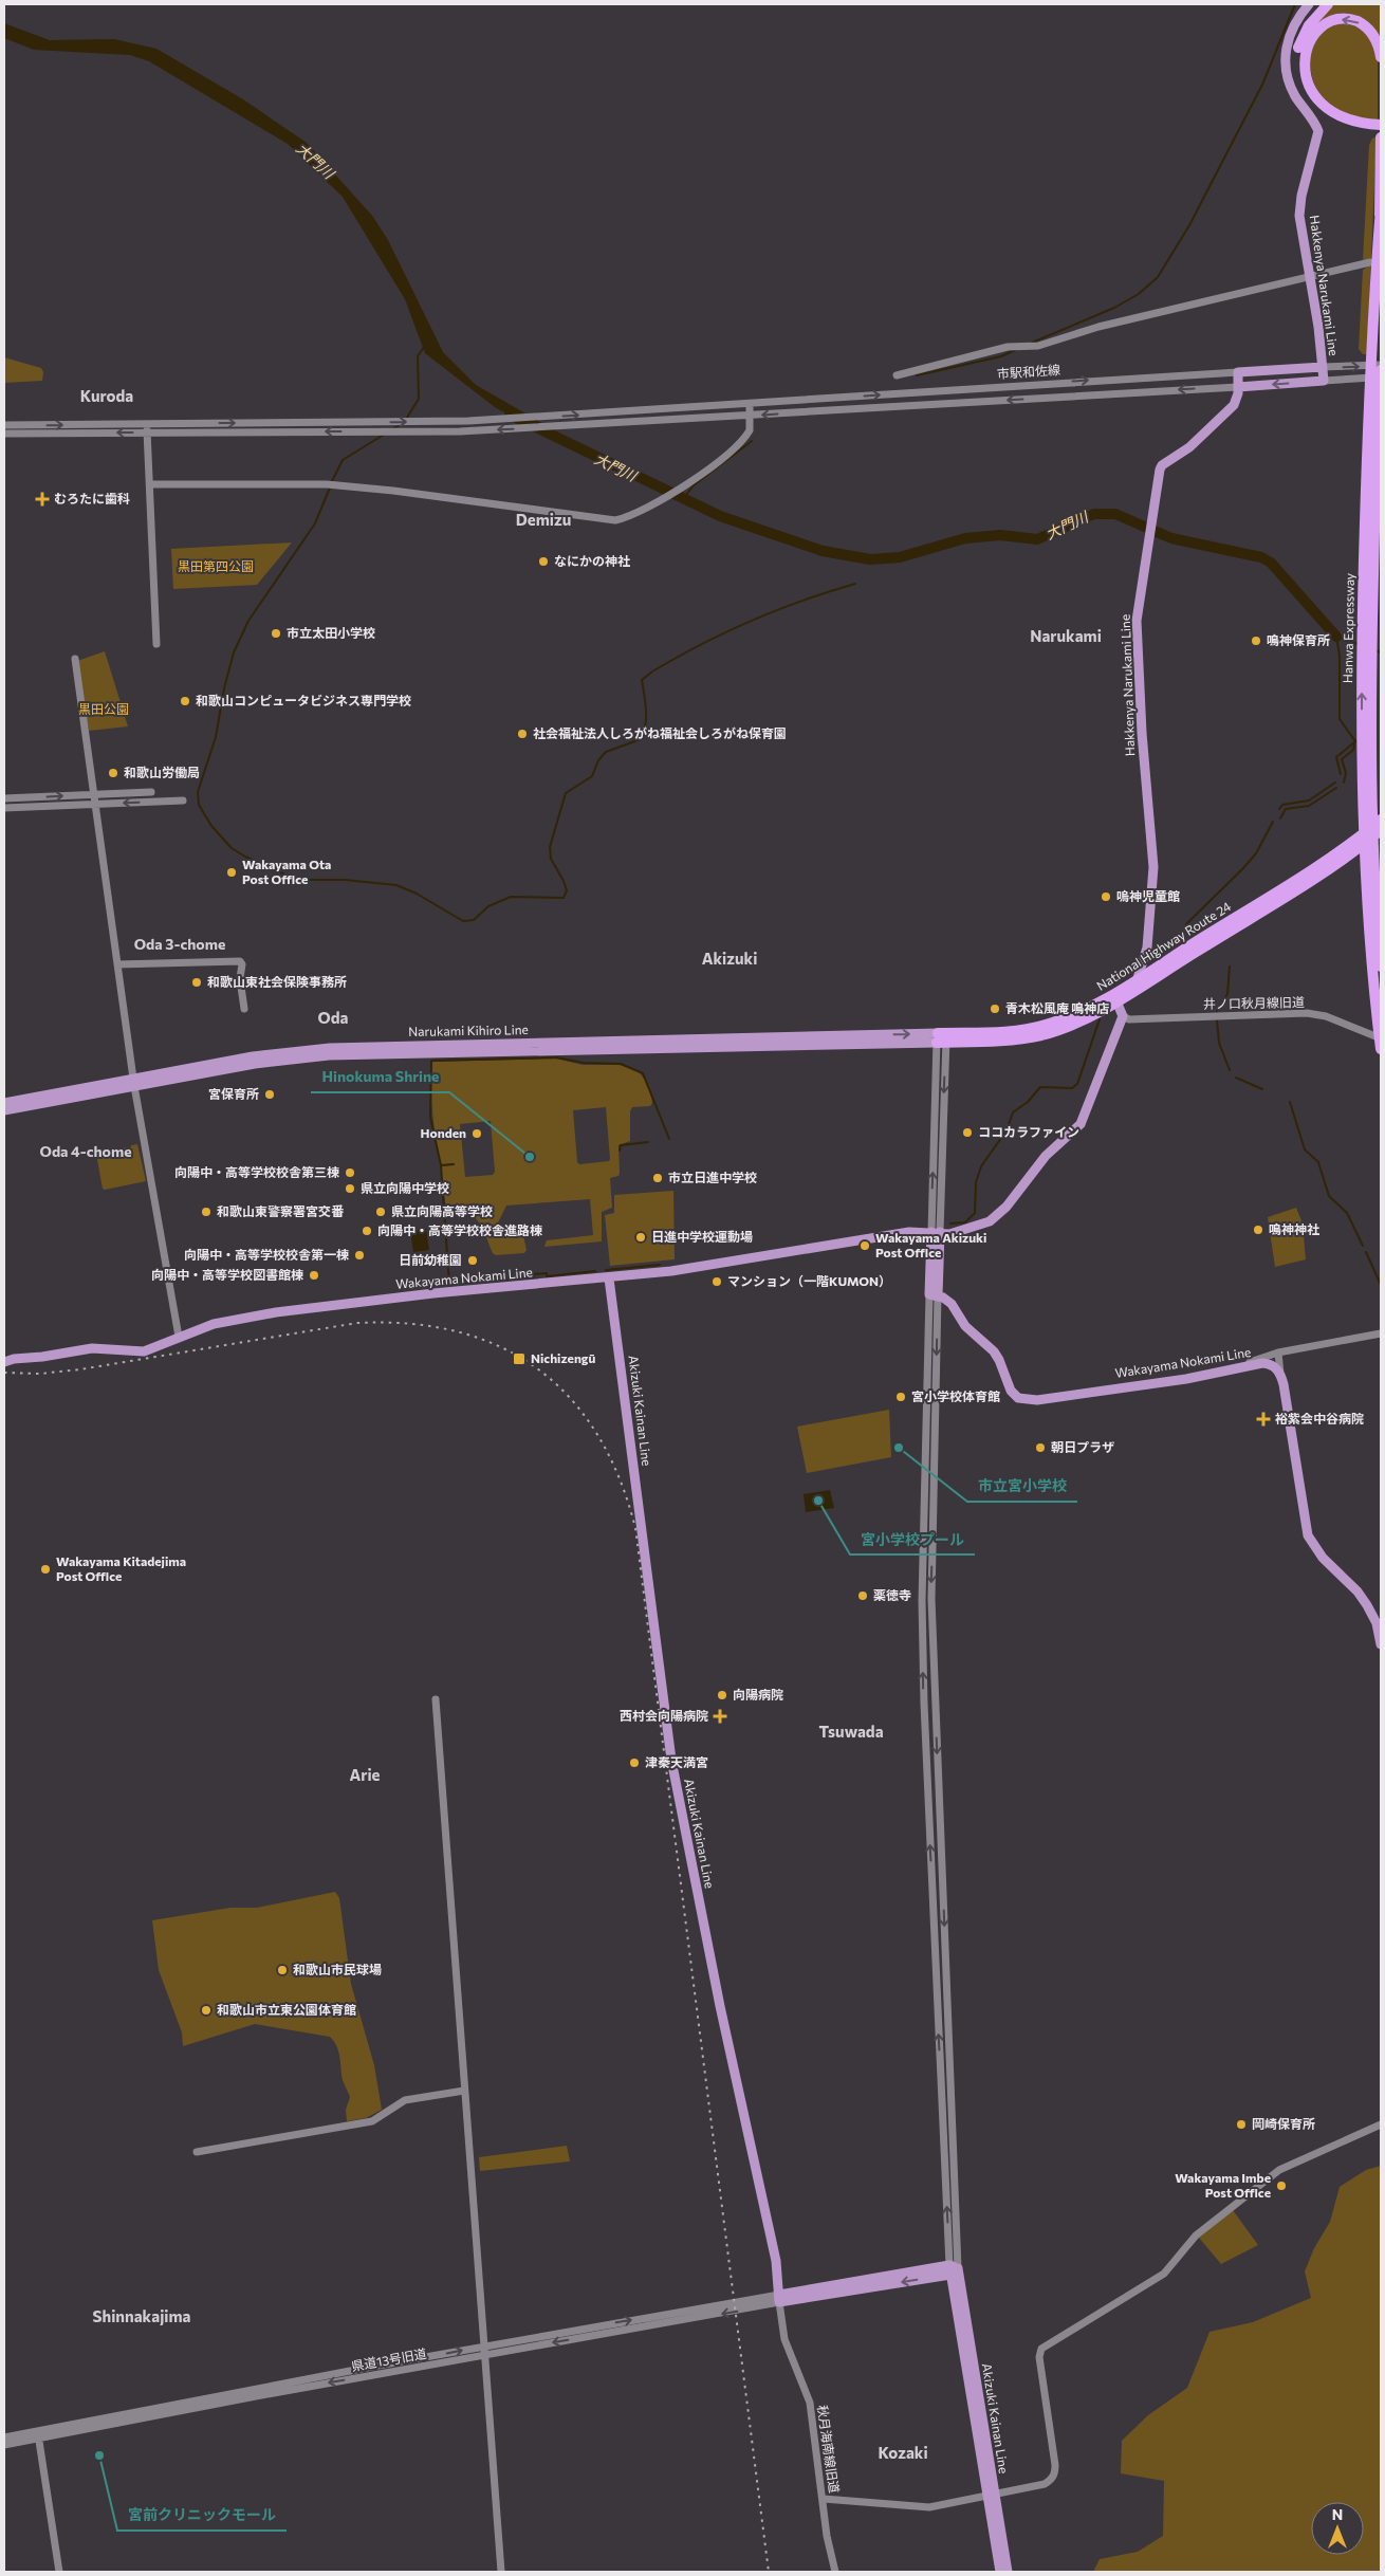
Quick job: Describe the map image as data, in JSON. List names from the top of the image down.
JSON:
{
  "streets": {
    "highway": ["Hanwa Expressway", "National Highway Route 24"],
    "main road": [
      "Hakkenya Narukami Line",
      "Narukami Kihiro Line",
      "Wakayama Nokami Line",
      "Akizuki Kainan Line"
    ],
    "street": [
      "市駅和佐線",
      "井ノ口秋月線旧道",
      "県道13号旧道",
      "秋月海南線旧道"
    ]
  },
  "crossings": [
    ["Hakkenya Narukami Line", "市駅和佐線"],
    ["Hakkenya Narukami Line", "National Highway Route 24"],
    ["Hanwa Expressway", "National Highway Route 24"],
    ["National Highway Route 24", "Narukami Kihiro Line"],
    ["井ノ口秋月線旧道", "Wakayama Nokami Line"],
    ["Wakayama Nokami Line", "Akizuki Kainan Line"],
    ["Akizuki Kainan Line", "県道13号旧道"],
    ["Akizuki Kainan Line", "秋月海南線旧道"],
    ["県道13号旧道", "秋月海南線旧道"]
  ],
  "districts": [
    "Kuroda",
    "Demizu",
    "Narukami",
    "Oda 3-chome",
    "Akizuki",
    "Oda",
    "Oda 4-chome",
    "Tsuwada",
    "Arie",
    "Shinnakajima",
    "Kozaki"
  ],
  "water": ["大門川"],
  "parks": ["黒田第四公園", "黒田公園"],
  "places": {
    "health": ["むろたに歯科", "裕紫会中谷病院", "西村会向陽病院"],
    "other": [
      "なにかの神社",
      "市立太田小学校",
      "鳴神保育所",
      "和歌山コンピュータビジネス専門学校",
      "社会福祉法人しろがね福祉会しろがね保育園",
      "和歌山労働局",
      "Wakayama Ota Post Office",
      "嗚神児童館",
      "和歌山東社会保険事務所",
      "青木松風庵 鳴神店",
      "宮保育所",
      "ココカラファイン",
      "Honden",
      "Hinokuma Shrine",
      "向陽中・高等学校校舎第三棟",
      "市立日進中学校",
      "県立向陽中学校",
      "和歌山東警察署宮交番",
      "県立向陽高等学校",
      "鳴神神社",
      "向陽中・高等学校校舎進路棟",
      "日進中学校運動場",
      "Wakayama Akizuki Post Office",
      "向陽中・高等学校校舎第一棟",
      "日前幼稚園",
      "向陽中・高等学校図書館棟",
      "マンション（一階KUMON）",
      "宮小学校体育館",
      "市立宮小学校",
      "朝日プラザ",
      "宮小学校プール",
      "Wakayama Kitadejima Post Office",
      "薬徳寺",
      "向陽病院",
      "津秦天満宮",
      "和歌山市民球場",
      "和歌山市立東公園体育館",
      "岡崎保育所",
      "Wakayama Imbe Post Office",
      "宮前クリニックモール"
    ],
    "transit": ["Nichizengū"]
  },
  "north": "top"
}
